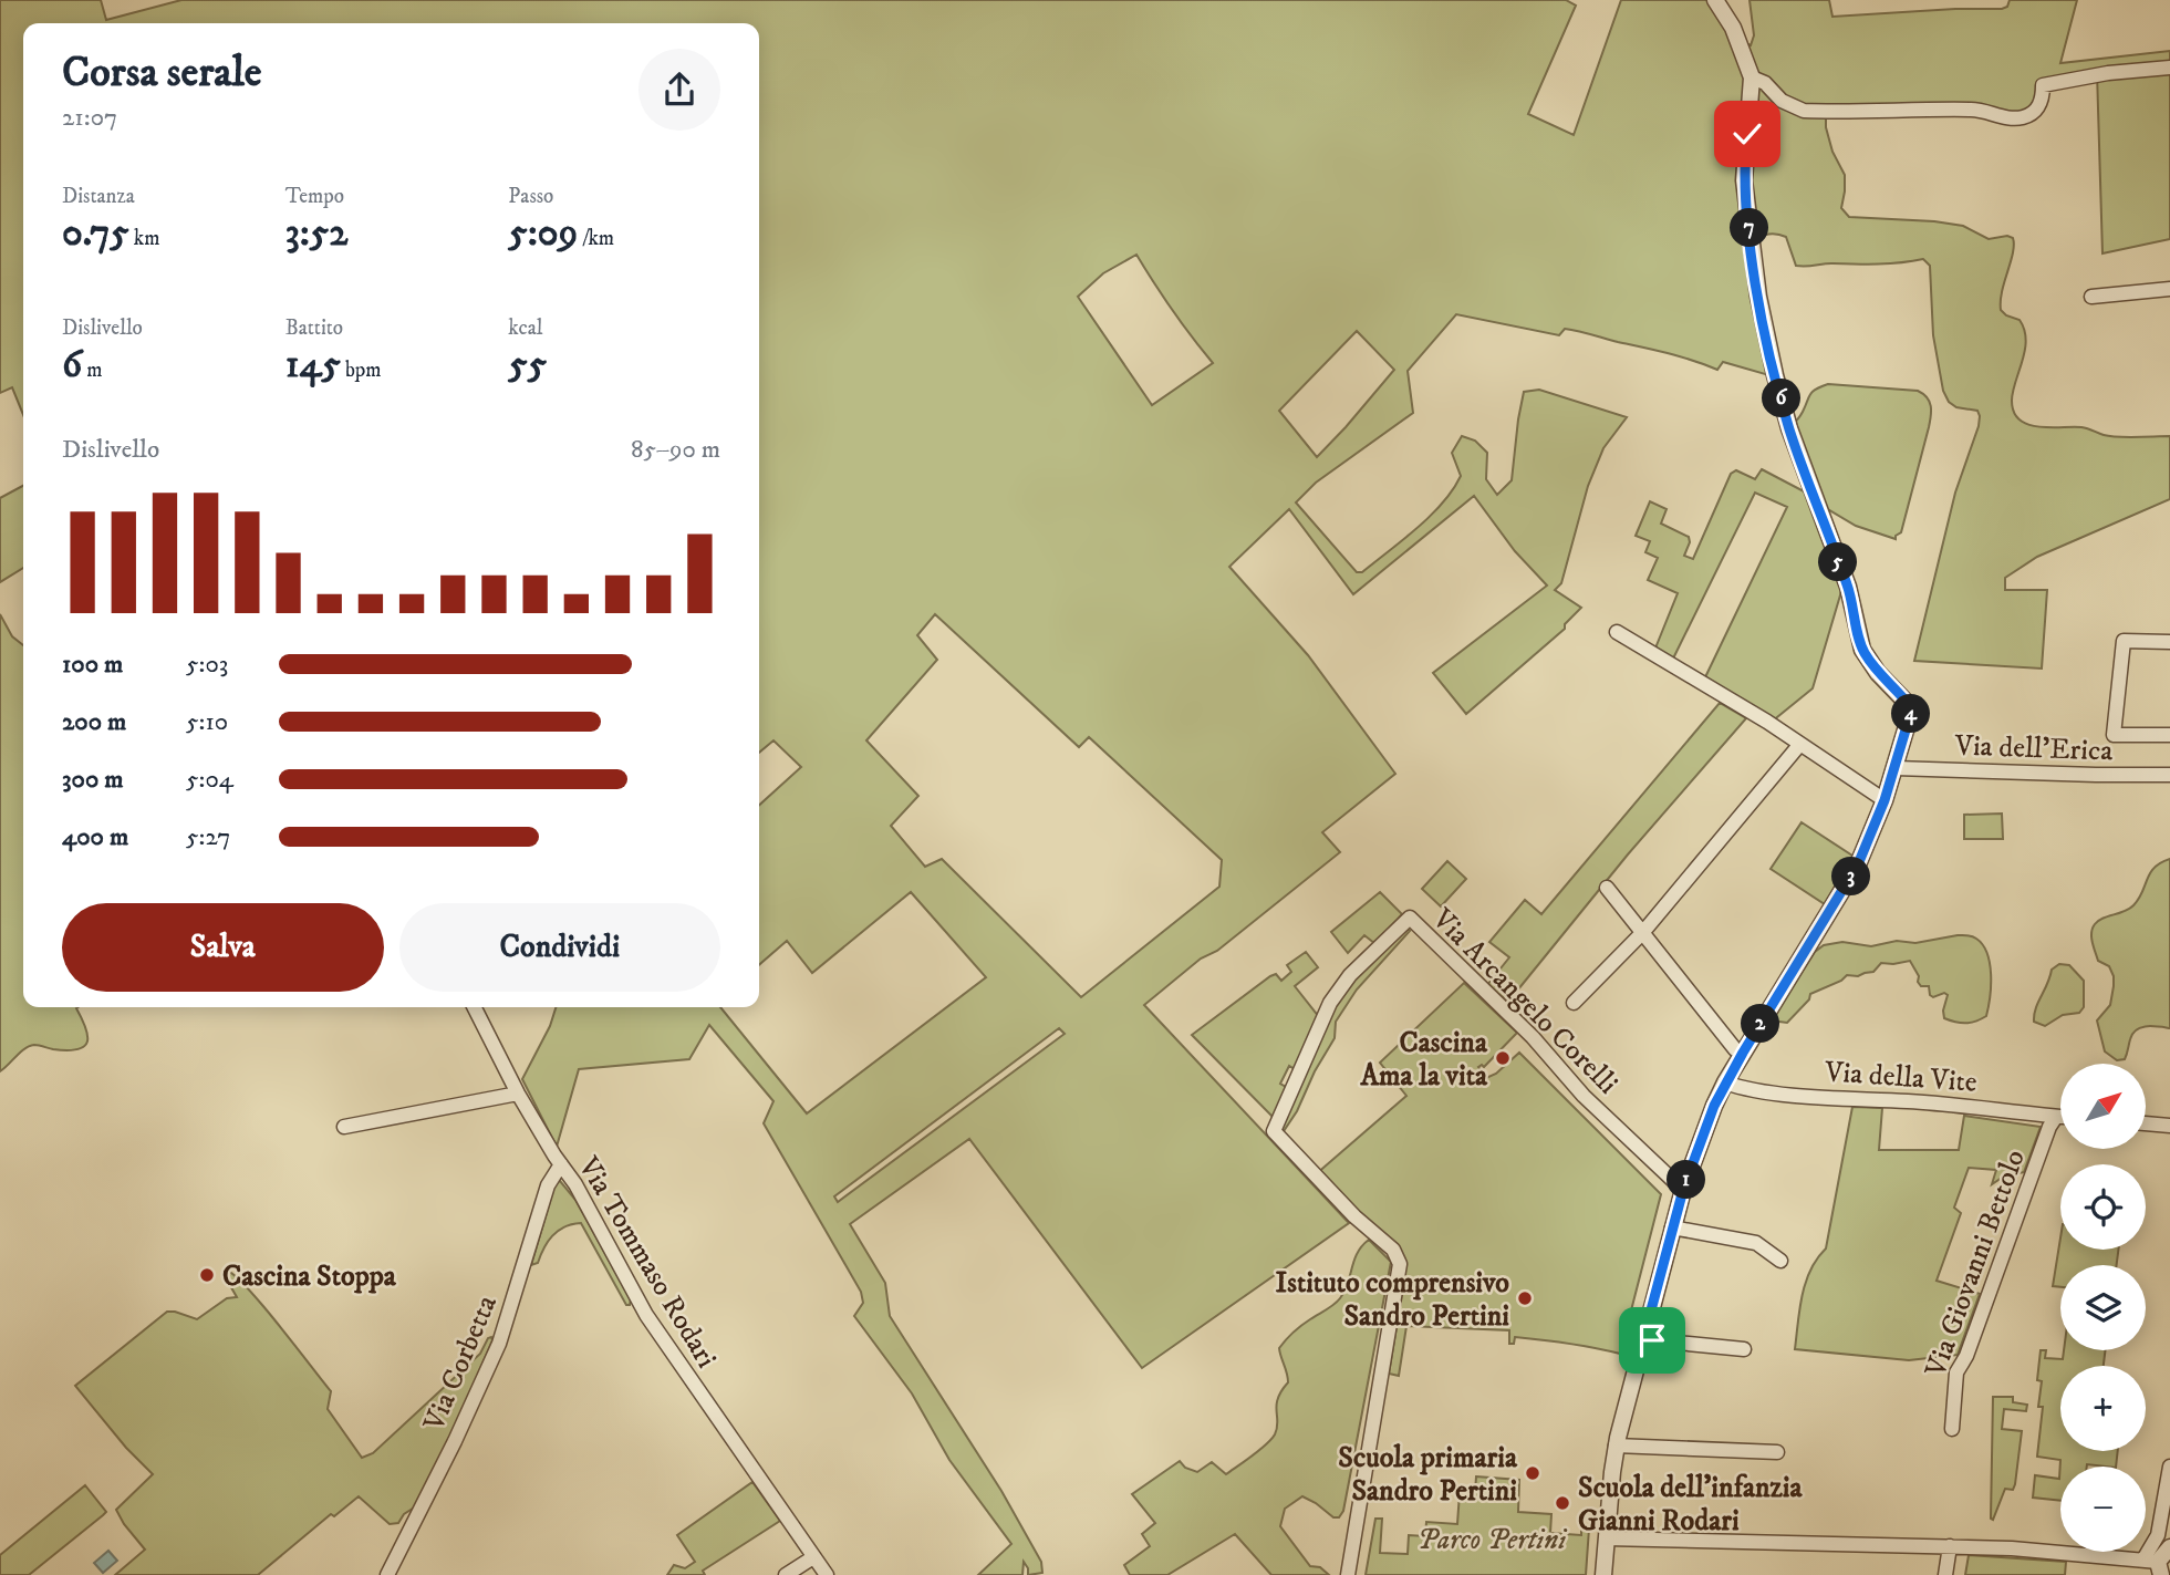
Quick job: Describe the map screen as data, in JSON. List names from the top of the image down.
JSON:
{
  "streets": {
    "street": [
      "Via dell'Erica",
      "Via Arcangelo Corelli",
      "Via della Vite",
      "Via Tommaso Rodari",
      "Via Giovanni Bettolo",
      "Via Corbetta"
    ]
  },
  "crossings": [
    ["Via della Vite", "Via Giovanni Bettolo"],
    ["Via Tommaso Rodari", "Via Corbetta"]
  ],
  "parks": ["Parco Pertini"],
  "places": [
    "Cascina Ama la vita",
    "Cascina Stoppa",
    "Istituto comprensivo Sandro Pertini",
    "Scuola primaria Sandro Pertini",
    "Scuola dell’infanzia Gianni Rodari"
  ],
  "north": "top right",
  "page": {
    "heading": ["Corsa serale", "21:07"],
    "stats": [
      ["Distanza", "0.75 km"],
      ["Tempo", "3:52"],
      ["Passo", "5:09 /km"],
      ["Dislivello", "6 m"],
      ["Battito", "145 bpm"],
      ["kcal", "55"]
    ],
    "pins": [
      "7",
      "6",
      "5",
      "4",
      "3",
      "2",
      "1"
    ],
    "chart": ["Dislivello", "85–90 m"],
    "list": [
      {
        "name": "100 m",
        "note": "5:03"
      },
      {
        "name": "200 m",
        "note": "5:10"
      },
      {
        "name": "300 m",
        "note": "5:04"
      },
      {
        "name": "400 m",
        "note": "5:27"
      }
    ],
    "buttons": ["Salva", "Condividi"],
    "map_buttons": ["+", "−"]
  }
}
